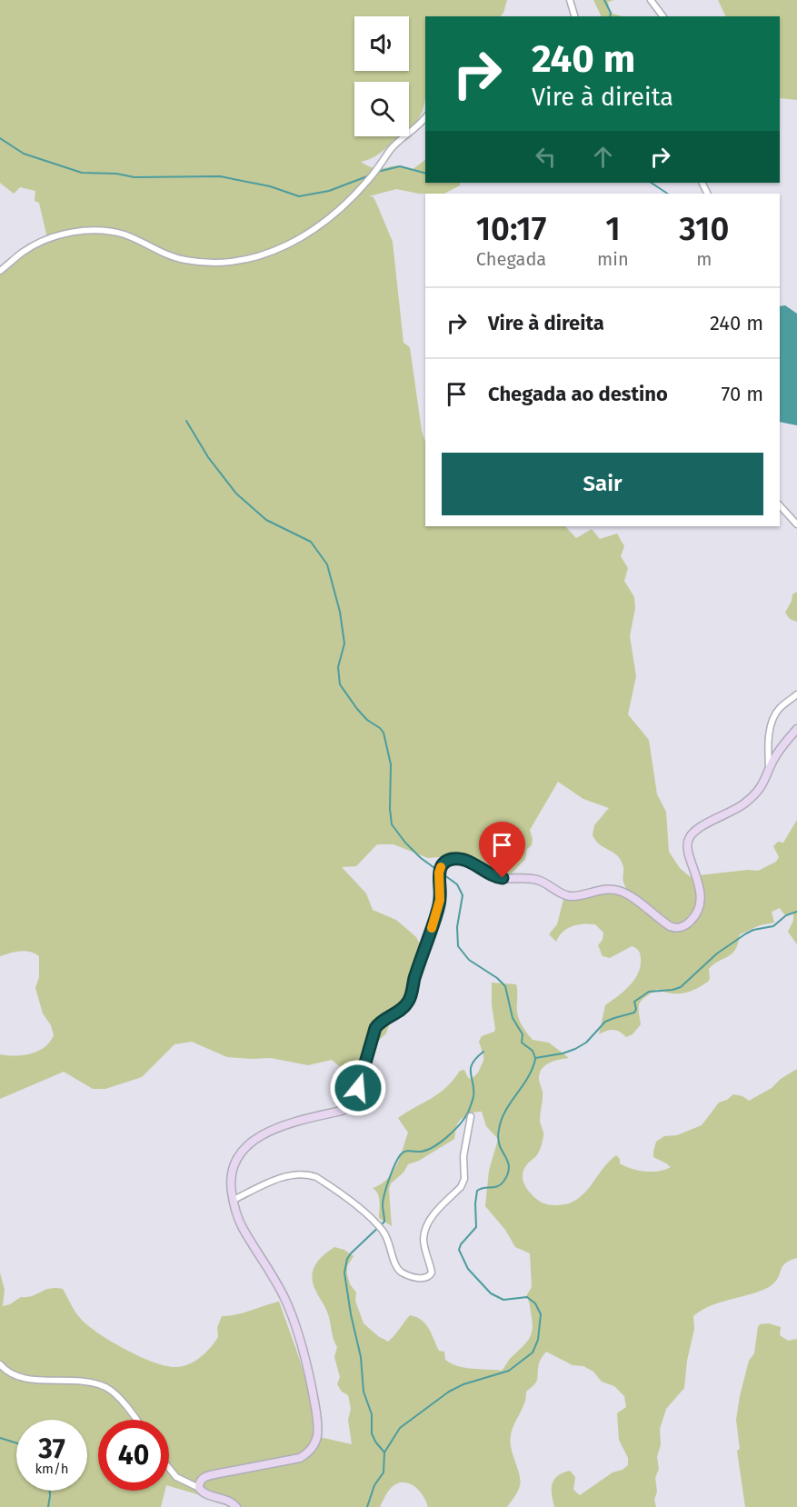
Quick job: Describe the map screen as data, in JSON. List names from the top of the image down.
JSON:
{
  "page": {
    "turn": ["240 m", "Vire à direita"],
    "eta": [
      "10:17",
      "Chegada",
      "1",
      "min",
      "310",
      "m"
    ],
    "list": [
      {
        "name": "Vire à direita",
        "value": "240 m"
      },
      {
        "name": "Chegada ao destino",
        "value": "70 m"
      }
    ],
    "buttons": "Sair",
    "speed": "37 km/h",
    "limit": "40"
  }
}
